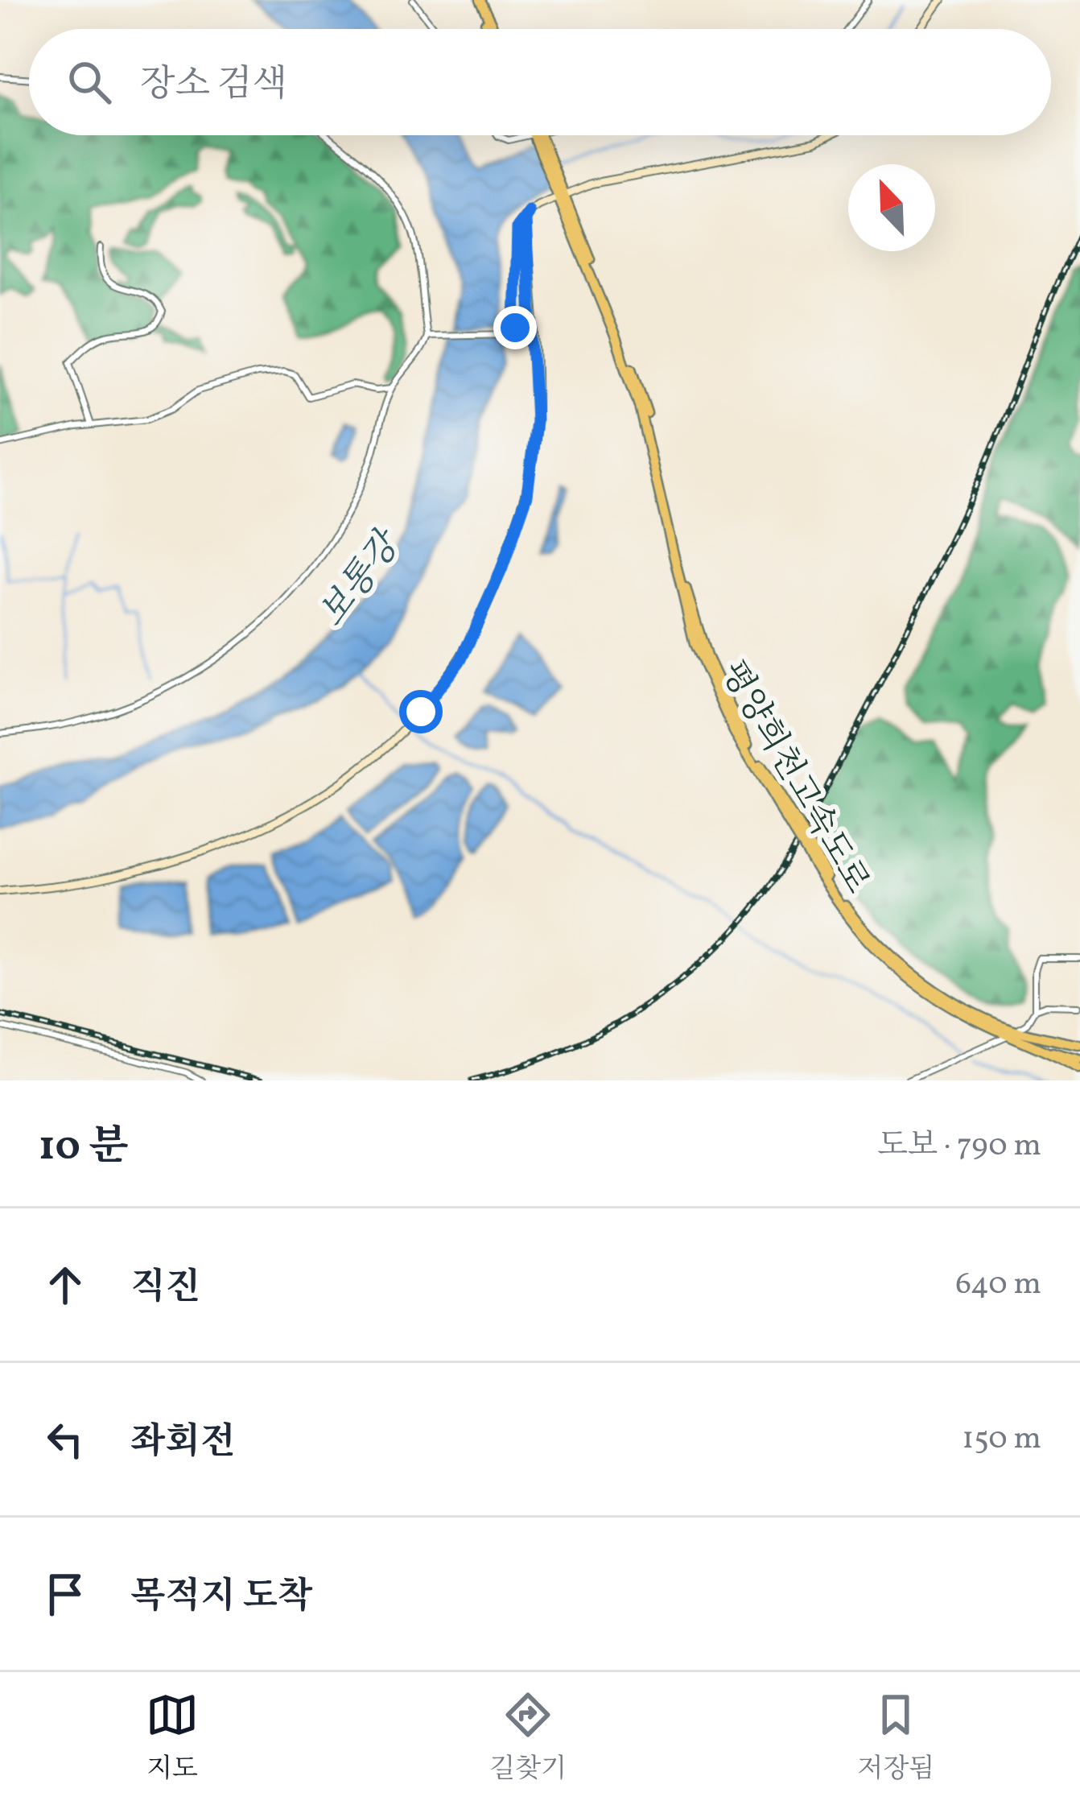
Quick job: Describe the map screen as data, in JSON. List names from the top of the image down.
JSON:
{
  "streets": {
    "highway": ["평양희천고속도로"]
  },
  "water": ["보통강"],
  "north": "top left",
  "page": {
    "search": "장소 검색",
    "heading": ["10 분", "도보 · 790 m"],
    "list": [
      ["직진", "640 m"],
      ["좌회전", "150 m"],
      "목적지 도착"
    ],
    "nav": ["지도", "길찾기", "저장됨"]
  }
}
